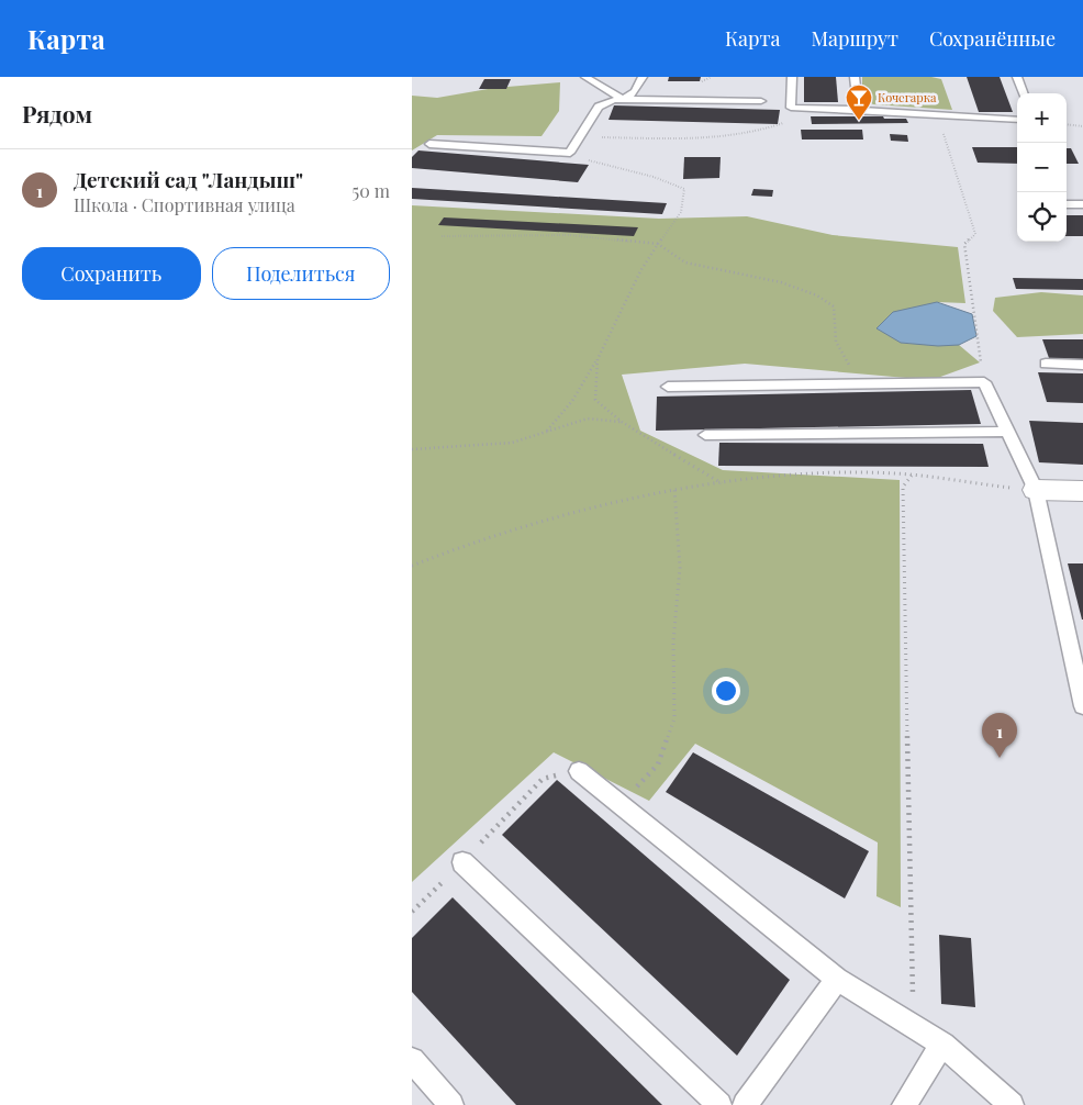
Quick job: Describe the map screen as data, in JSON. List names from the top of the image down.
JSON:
{
  "places": {
    "bar": ["Кочегарка"]
  },
  "page": {
    "header": "Карта",
    "nav": ["Карта", "Маршрут", "Сохранённые"],
    "heading": "Рядом",
    "map_buttons": ["+", "−"],
    "list": [
      {
        "mark": "1",
        "name": "Детский сад \"Ландыш\"",
        "note": "Школа · Спортивная улица",
        "value": "50 m"
      }
    ],
    "buttons": ["Сохранить", "Поделиться"],
    "pins": "1"
  }
}
